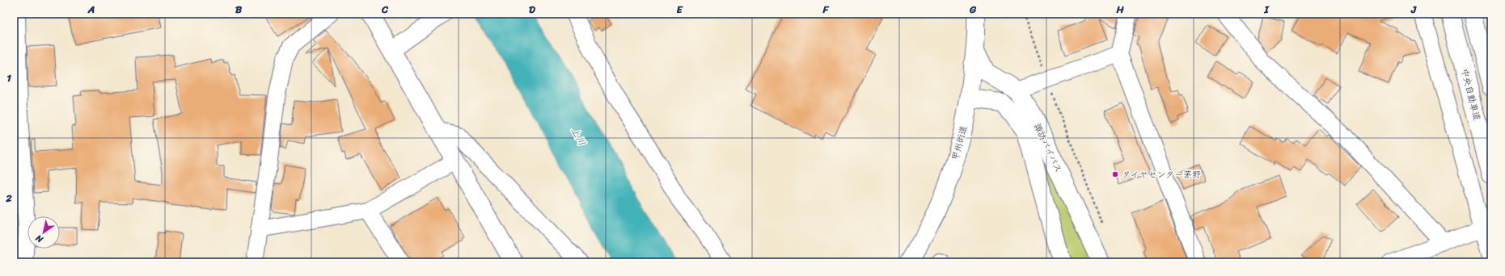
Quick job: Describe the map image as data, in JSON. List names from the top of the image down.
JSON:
{
  "streets": {
    "main road": ["中央自動車道", "甲州街道", "諏訪バイパス"]
  },
  "crossings": [
    ["甲州街道", "諏訪バイパス"]
  ],
  "water": ["上川"],
  "places": ["タイヤセンター茅野"],
  "north": "bottom left",
  "grid": {
    "columns": [
      "A",
      "B",
      "C",
      "D",
      "E",
      "F",
      "G",
      "H",
      "I",
      "J"
    ],
    "rows": ["1", "2"]
  }
}
